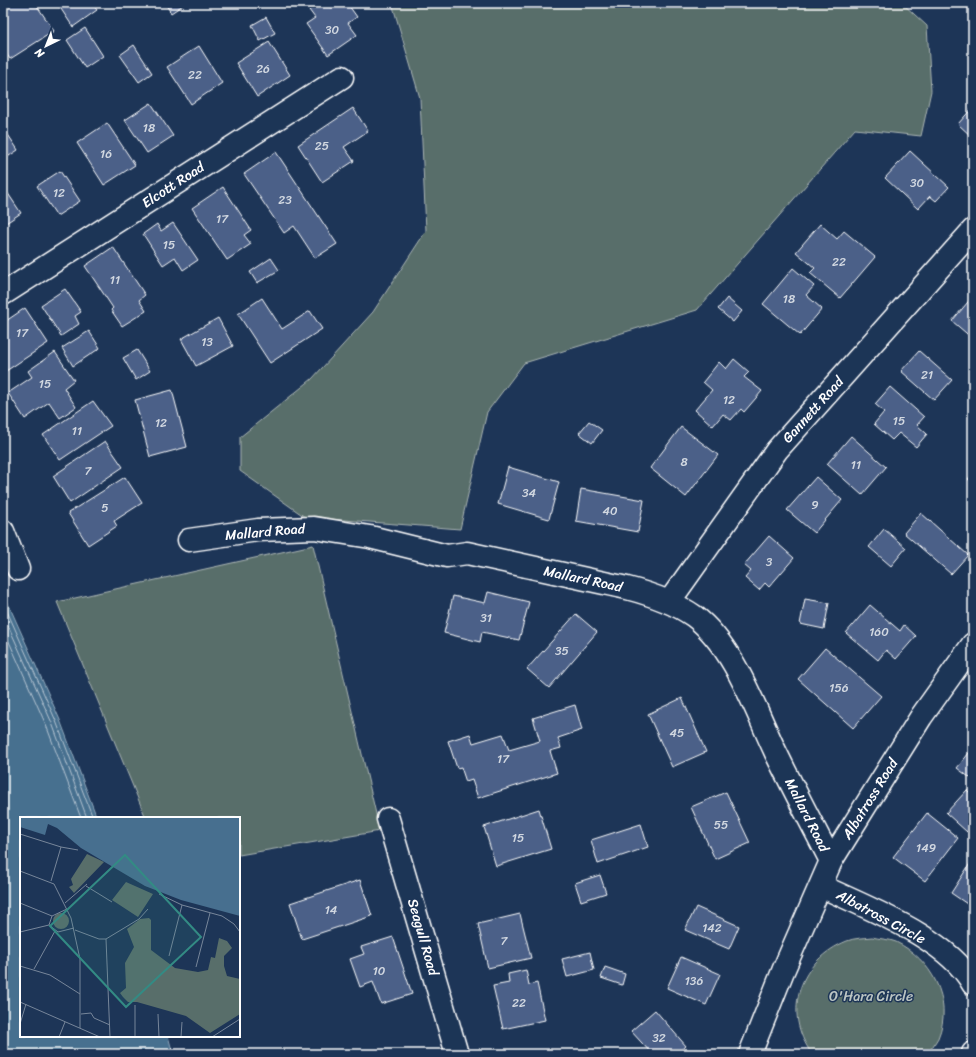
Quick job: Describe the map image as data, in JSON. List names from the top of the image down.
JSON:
{
  "streets": {
    "street": [
      "Elcott Road",
      "Gannett Road",
      "Mallard Road",
      "Albatross Road",
      "Albatross Circle",
      "Seagull Road"
    ]
  },
  "crossings": [
    ["Gannett Road", "Mallard Road"],
    ["Mallard Road", "Albatross Road"],
    ["Albatross Road", "Albatross Circle"]
  ],
  "parks": ["O'Hara Circle"],
  "house_numbers": [
    "30",
    "26",
    "22",
    "18",
    "25",
    "16",
    "30",
    "12",
    "23",
    "17",
    "15",
    "22",
    "11",
    "18",
    "17",
    "13",
    "21",
    "15",
    "12",
    "15",
    "12",
    "11",
    "8",
    "11",
    "7",
    "34",
    "9",
    "5",
    "40",
    "3",
    "31",
    "160",
    "35",
    "156",
    "45",
    "17",
    "55",
    "15",
    "149",
    "14",
    "142",
    "7",
    "10",
    "136",
    "22",
    "32"
  ],
  "north": "bottom left"
}
